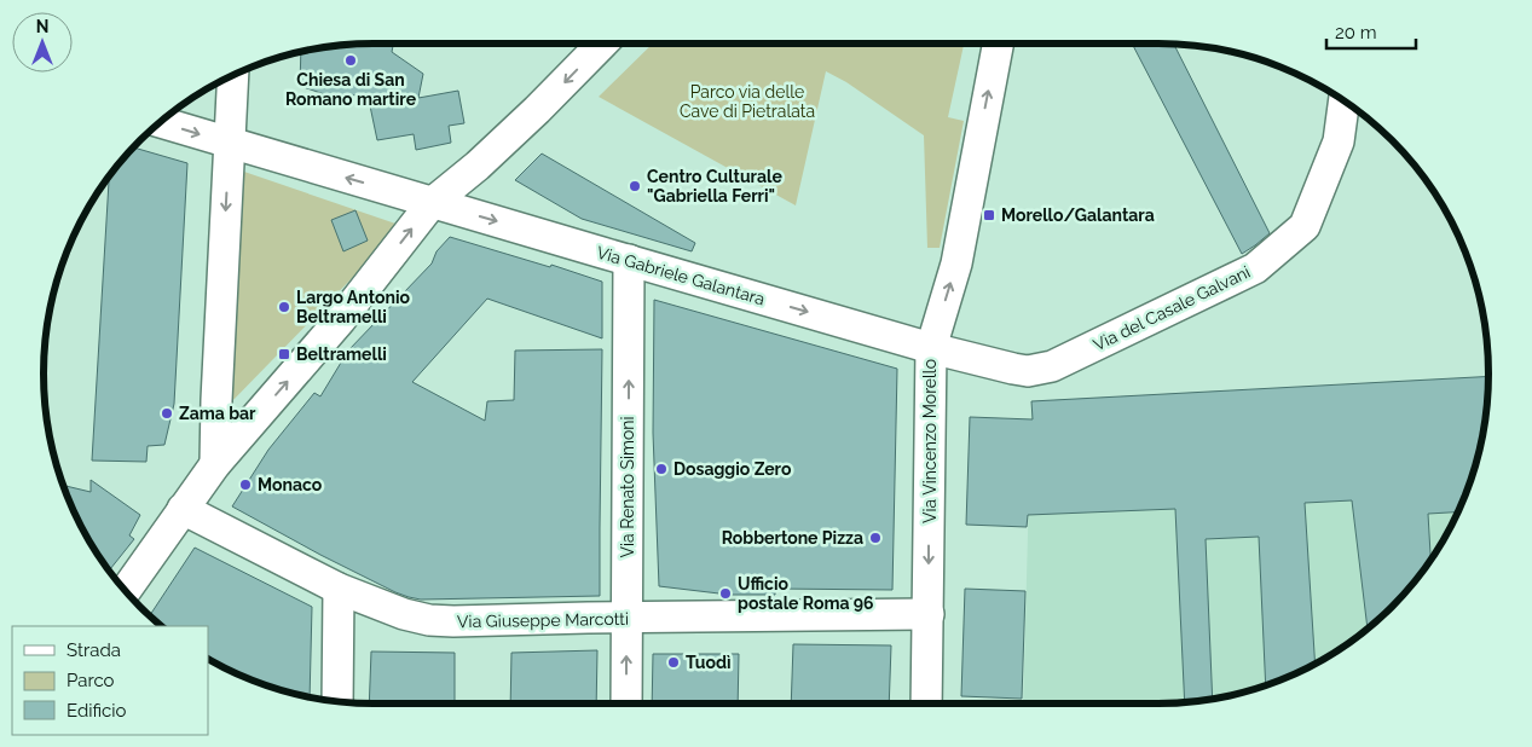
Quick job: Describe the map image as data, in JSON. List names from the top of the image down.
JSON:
{
  "streets": {
    "street": [
      "Via Gabriele Galantara",
      "Via del Casale Galvani",
      "Via Vincenzo Morello",
      "Via Renato Simoni",
      "Via Giuseppe Marcotti"
    ]
  },
  "crossings": [
    ["Via Gabriele Galantara", "Via del Casale Galvani"],
    ["Via Gabriele Galantara", "Via Vincenzo Morello"],
    ["Via Gabriele Galantara", "Via Renato Simoni"],
    ["Via del Casale Galvani", "Via Vincenzo Morello"],
    ["Via Vincenzo Morello", "Via Giuseppe Marcotti"],
    ["Via Renato Simoni", "Via Giuseppe Marcotti"]
  ],
  "one_way": ["Via Gabriele Galantara", "Via Renato Simoni"],
  "parks": ["Parco via delle Cave di Pietralata"],
  "places": {
    "other": [
      "Chiesa di San Romano martire",
      "Centro Culturale \"Gabriella Ferri\"",
      "Largo Antonio Beltramelli",
      "Zama bar",
      "Dosaggio Zero",
      "Monaco",
      "Robbertone Pizza",
      "Ufficio postale Roma 96",
      "Tuodì"
    ],
    "transit": ["Morello/Galantara", "Beltramelli"]
  },
  "legend": ["Strada", "Parco", "Edificio"],
  "scale_bar": "20 m",
  "north": "top"
}
